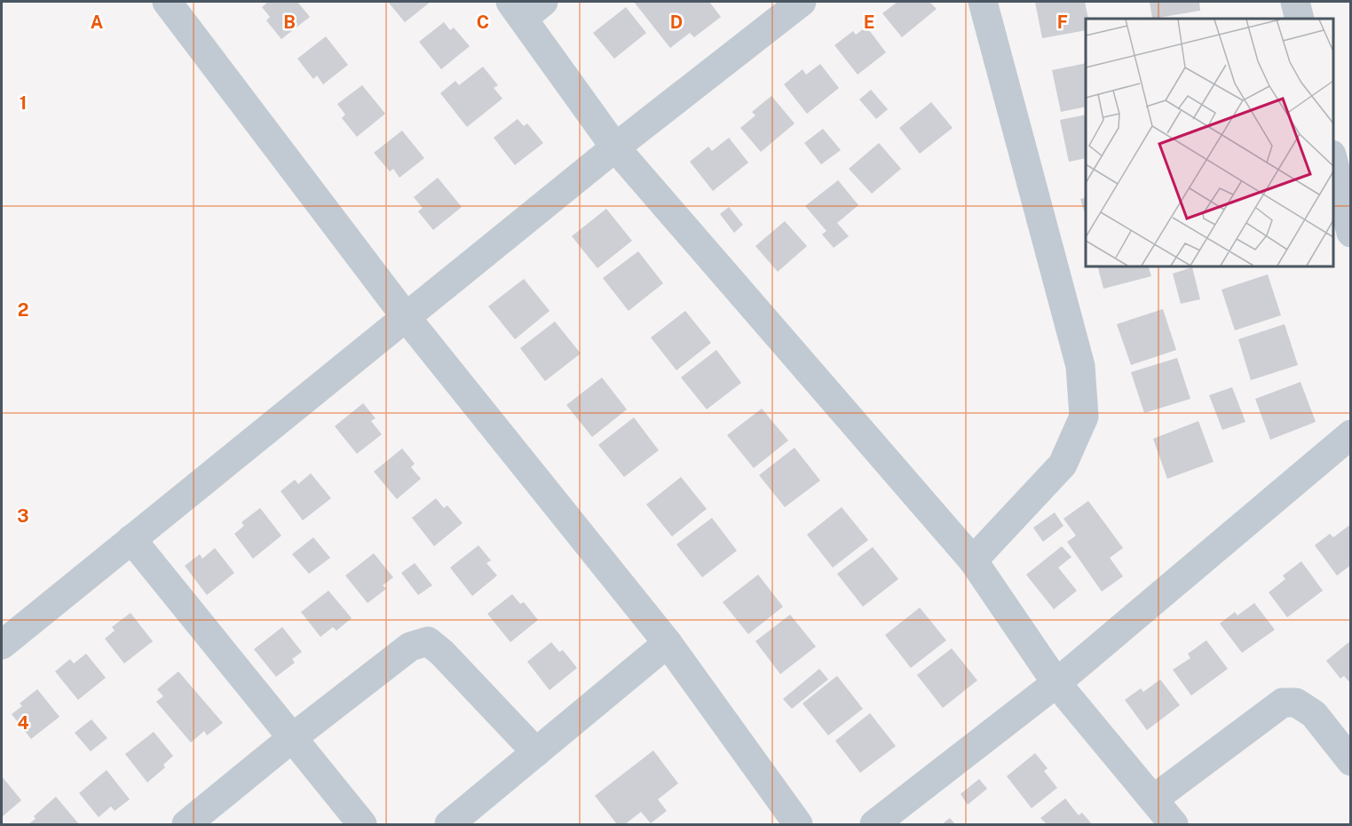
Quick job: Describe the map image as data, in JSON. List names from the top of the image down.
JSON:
{
  "grid": {
    "columns": [
      "A",
      "B",
      "C",
      "D",
      "E",
      "F"
    ],
    "rows": [
      "1",
      "2",
      "3",
      "4"
    ]
  }
}
